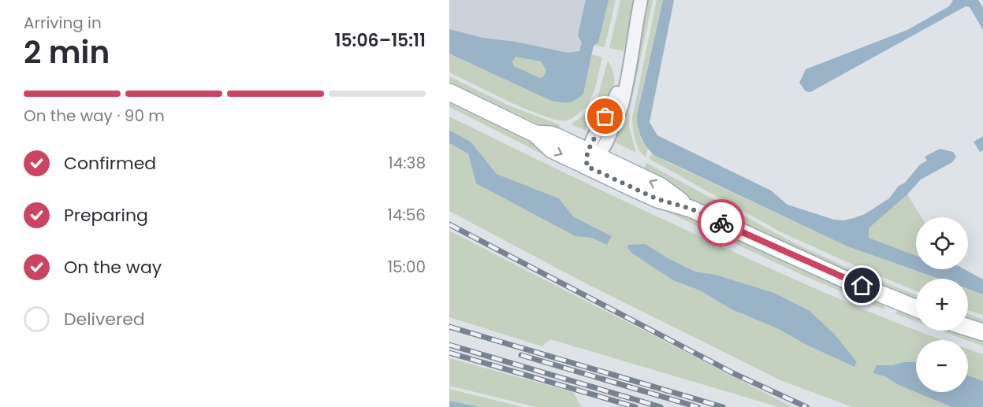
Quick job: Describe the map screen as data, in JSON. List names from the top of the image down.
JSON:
{
  "page": {
    "heading": ["2 min", "Arriving in", "15:06–15:11"],
    "bar": "On the way · 90 m",
    "list": [
      ["Confirmed", "14:38"],
      ["Preparing", "14:56"],
      ["On the way", "15:00"],
      "Delivered"
    ],
    "map_buttons": ["+", "−"]
  }
}
